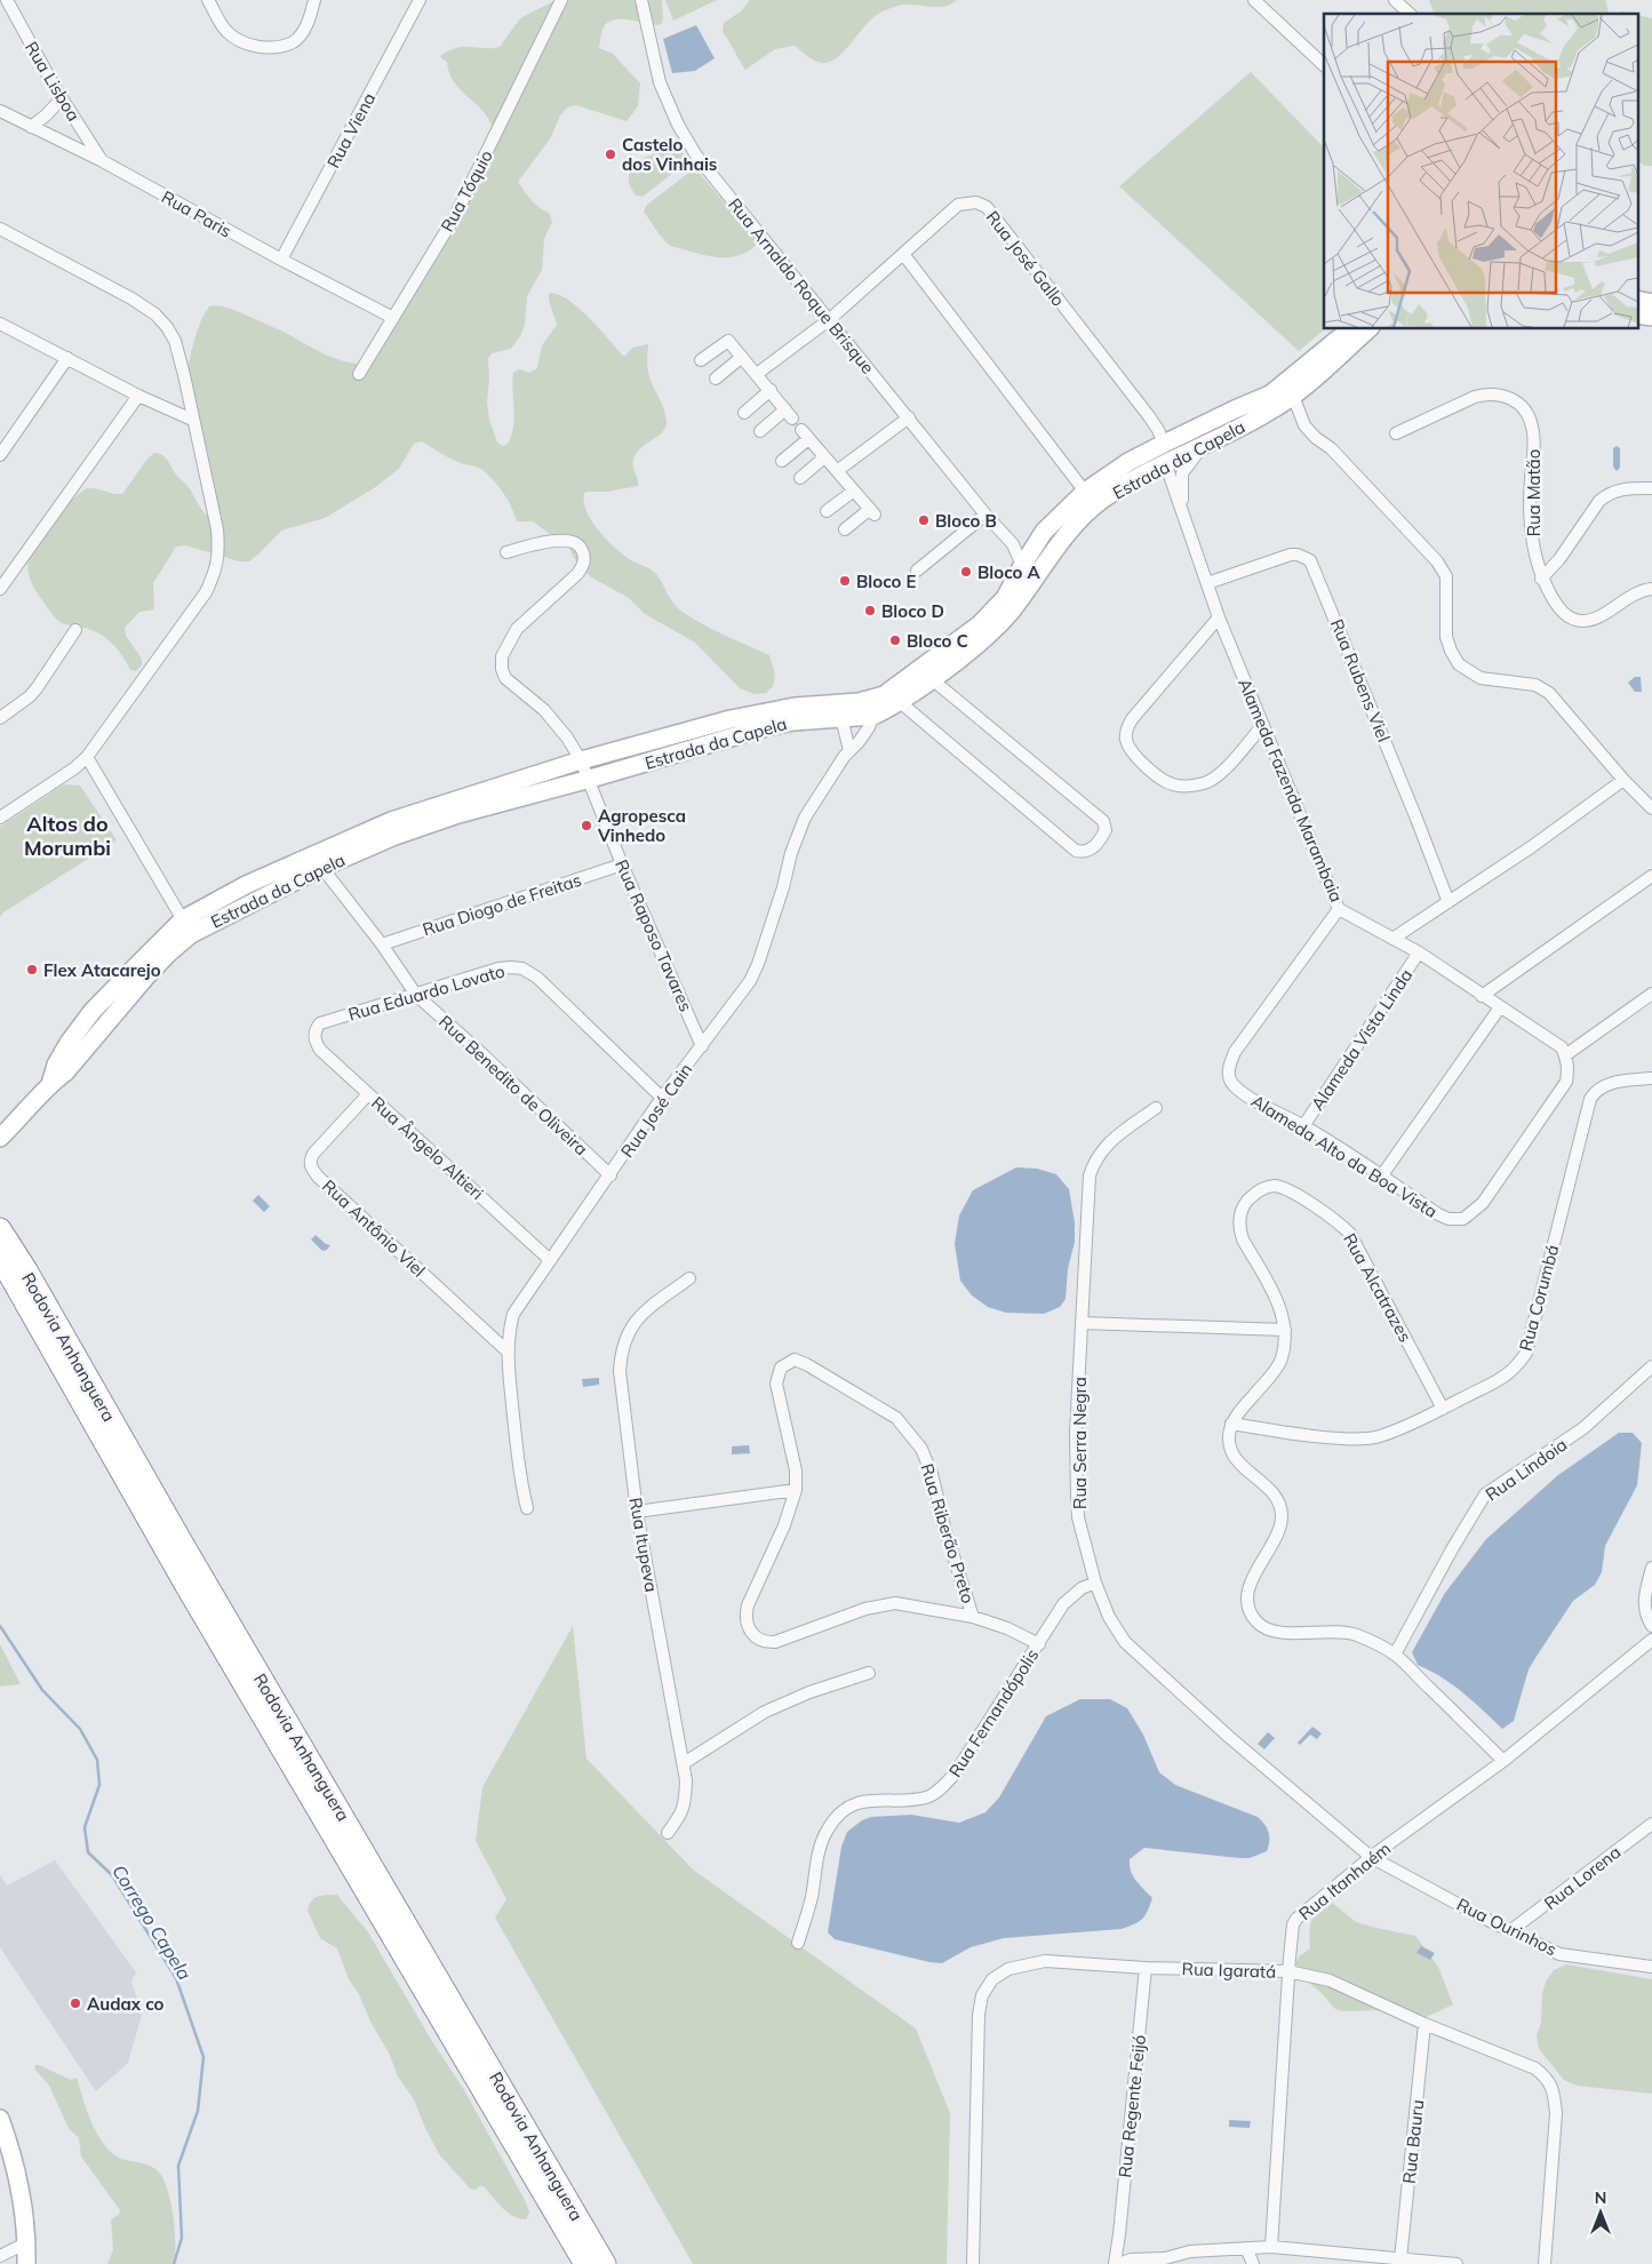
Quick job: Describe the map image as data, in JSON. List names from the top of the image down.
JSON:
{
  "streets": {
    "highway": ["Rodovia Anhanguera"],
    "main road": ["Estrada da Capela"],
    "street": [
      "Rua Lisboa",
      "Rua Viena",
      "Rua Tóquio",
      "Rua Paris",
      "Rua José Gallo",
      "Rua Arnaldo Roque Brisque",
      "Rua Matão",
      "Rua Rubens Viel",
      "Alameda Fazenda Marambaia",
      "Rua Diogo de Freitas",
      "Rua Raposo Tavares",
      "Rua Eduardo Lovato",
      "Alameda Vista Linda",
      "Rua Benedito de Oliveira",
      "Rua José Cain",
      "Rua Ângelo Altieri",
      "Alameda Alto da Boa Vista",
      "Rua Antônio Viel",
      "Rua Alcatrazes",
      "Rua Corumbá",
      "Rua Serra Negra",
      "Rua Lindoia",
      "Rua Riberão Preto",
      "Rua Itupeva",
      "Rua Fernandópolis",
      "Rua Lorena",
      "Rua Itanhaém",
      "Rua Ourinhos",
      "Rua Igaratá",
      "Rua Regente Feijó",
      "Rua Bauru"
    ]
  },
  "crossings": [
    ["Rua Lisboa", "Rua Paris"],
    ["Rua Viena", "Rua Paris"],
    ["Rua Tóquio", "Rua Paris"],
    ["Rua José Gallo", "Rua Arnaldo Roque Brisque"],
    ["Rua José Gallo", "Estrada da Capela"],
    ["Rua Arnaldo Roque Brisque", "Estrada da Capela"],
    ["Estrada da Capela", "Alameda Fazenda Marambaia"],
    ["Estrada da Capela", "Rua Raposo Tavares"],
    ["Estrada da Capela", "Rua Benedito de Oliveira"],
    ["Rua Rubens Viel", "Alameda Fazenda Marambaia"],
    ["Alameda Fazenda Marambaia", "Alameda Vista Linda"],
    ["Alameda Fazenda Marambaia", "Alameda Alto da Boa Vista"],
    ["Rua Diogo de Freitas", "Rua Raposo Tavares"],
    ["Rua Diogo de Freitas", "Rua Benedito de Oliveira"],
    ["Rua Raposo Tavares", "Rua José Cain"],
    ["Rua Eduardo Lovato", "Rua Benedito de Oliveira"],
    ["Rua Eduardo Lovato", "Rua José Cain"],
    ["Rua Eduardo Lovato", "Rua Ângelo Altieri"],
    ["Alameda Vista Linda", "Alameda Alto da Boa Vista"],
    ["Rua Benedito de Oliveira", "Rua José Cain"],
    ["Rua José Cain", "Rua Ângelo Altieri"],
    ["Rua José Cain", "Rua Antônio Viel"],
    ["Rua Ângelo Altieri", "Rua Antônio Viel"],
    ["Rua Alcatrazes", "Rua Corumbá"],
    ["Rua Serra Negra", "Rua Fernandópolis"],
    ["Rua Serra Negra", "Rua Itanhaém"],
    ["Rua Serra Negra", "Rua Ourinhos"],
    ["Rua Riberão Preto", "Rua Fernandópolis"],
    ["Rua Lorena", "Rua Ourinhos"],
    ["Rua Itanhaém", "Rua Ourinhos"],
    ["Rua Itanhaém", "Rua Igaratá"],
    ["Rua Igaratá", "Rua Regente Feijó"],
    ["Rua Igaratá", "Rua Bauru"]
  ],
  "districts": ["Altos do Morumbi"],
  "water": ["Corrego Capela"],
  "places": [
    "Castelo dos Vinhais",
    "Bloco B",
    "Bloco A",
    "Bloco E",
    "Bloco D",
    "Bloco C",
    "Agropesca Vinhedo",
    "Flex Atacarejo",
    "Audax co"
  ],
  "north": "top"
}
